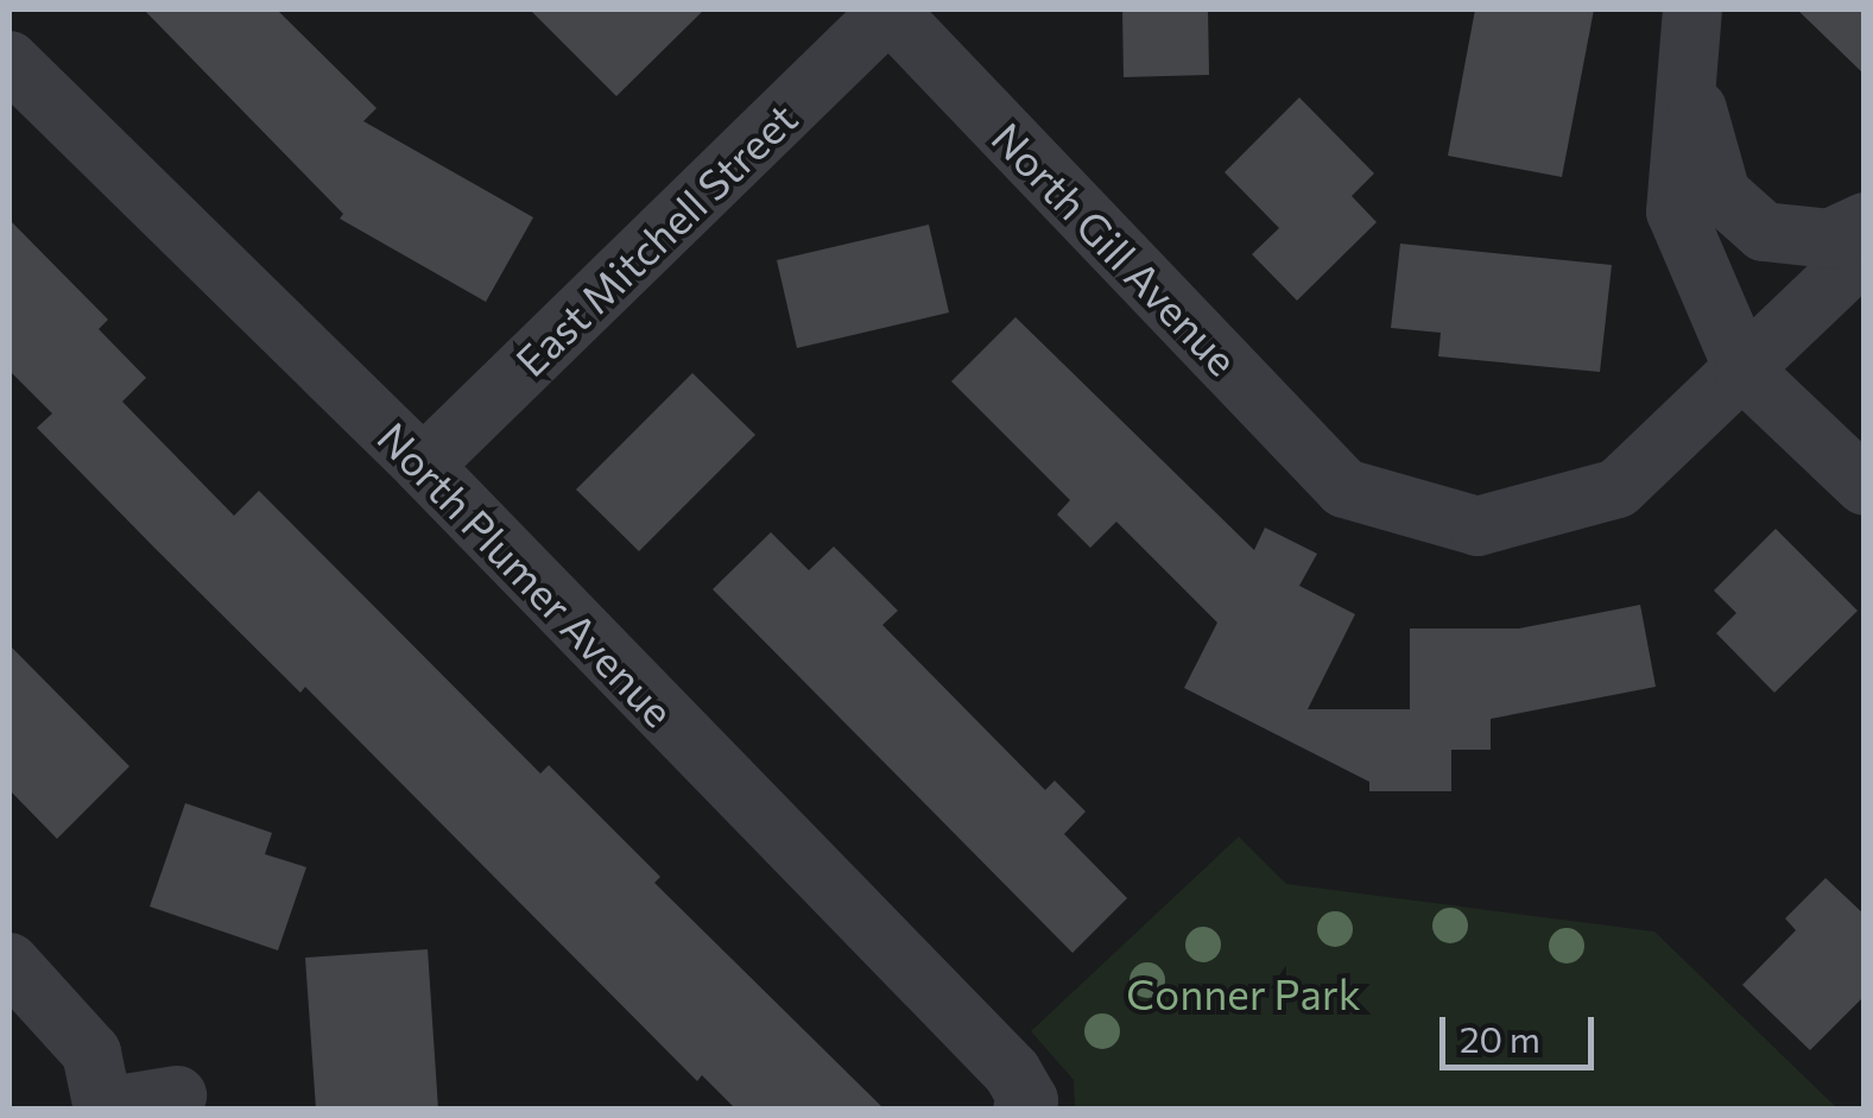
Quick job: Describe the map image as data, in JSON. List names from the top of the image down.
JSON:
{
  "streets": {
    "street": ["East Mitchell Street", "North Gill Avenue", "North Plumer Avenue"]
  },
  "crossings": [
    ["East Mitchell Street", "North Gill Avenue"],
    ["East Mitchell Street", "North Plumer Avenue"]
  ],
  "parks": ["Conner Park"],
  "scale_bar": "20 m"
}
